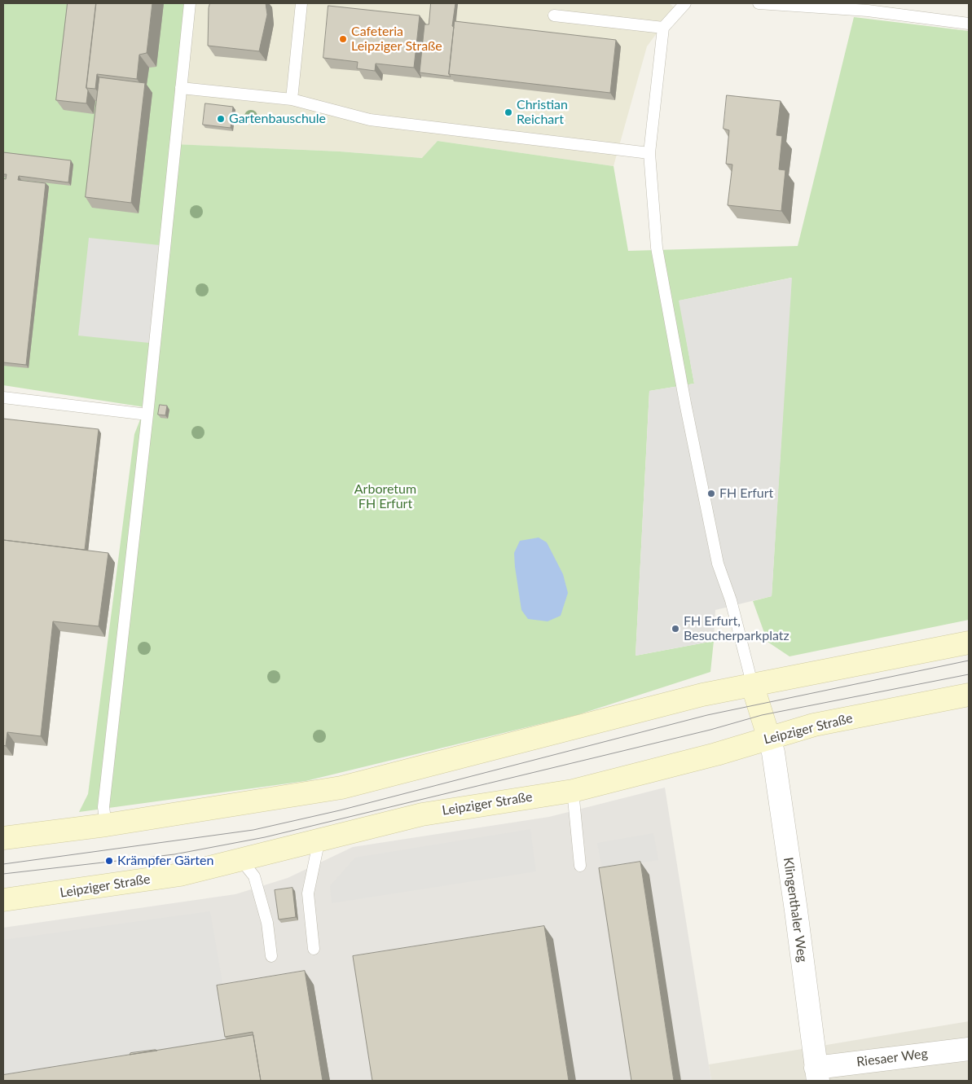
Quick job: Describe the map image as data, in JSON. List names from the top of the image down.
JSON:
{
  "streets": {
    "main road": ["Leipziger Straße"],
    "street": ["Klingenthaler Weg", "Riesaer Weg"]
  },
  "crossings": [
    ["Leipziger Straße", "Klingenthaler Weg"],
    ["Klingenthaler Weg", "Riesaer Weg"]
  ],
  "parks": ["Arboretum FH Erfurt"],
  "places": [
    "Cafeteria Leipziger Straße",
    "Christian Reichart",
    "Gartenbauschule",
    "FH Erfurt",
    "FH Erfurt, Besucherparkplatz",
    "Krämpfer Gärten"
  ]
}
